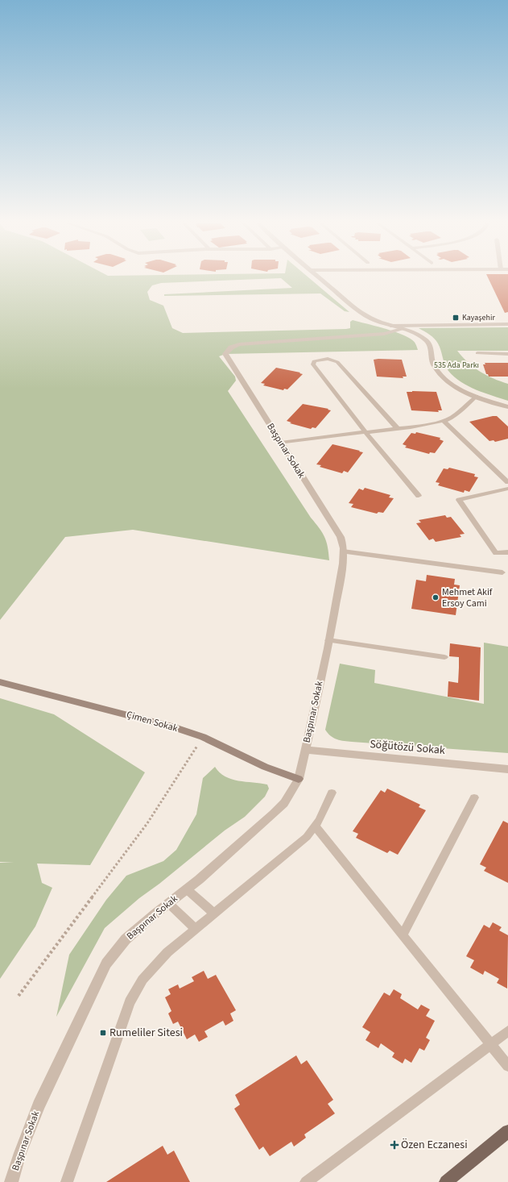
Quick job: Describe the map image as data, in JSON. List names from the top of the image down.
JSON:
{
  "streets": {
    "main road": ["Çimen Sokak"],
    "street": ["Başpınar Sokak", "Söğütözü Sokak"]
  },
  "crossings": [
    ["Başpınar Sokak", "Çimen Sokak"],
    ["Başpınar Sokak", "Söğütözü Sokak"]
  ],
  "parks": ["535 Ada Parkı"],
  "places": {
    "transit": ["Kayaşehir", "Rumeliler Sitesi"],
    "other": ["Mehmet Akif Ersoy Cami"],
    "health": ["Özen Eczanesi"]
  }
}
